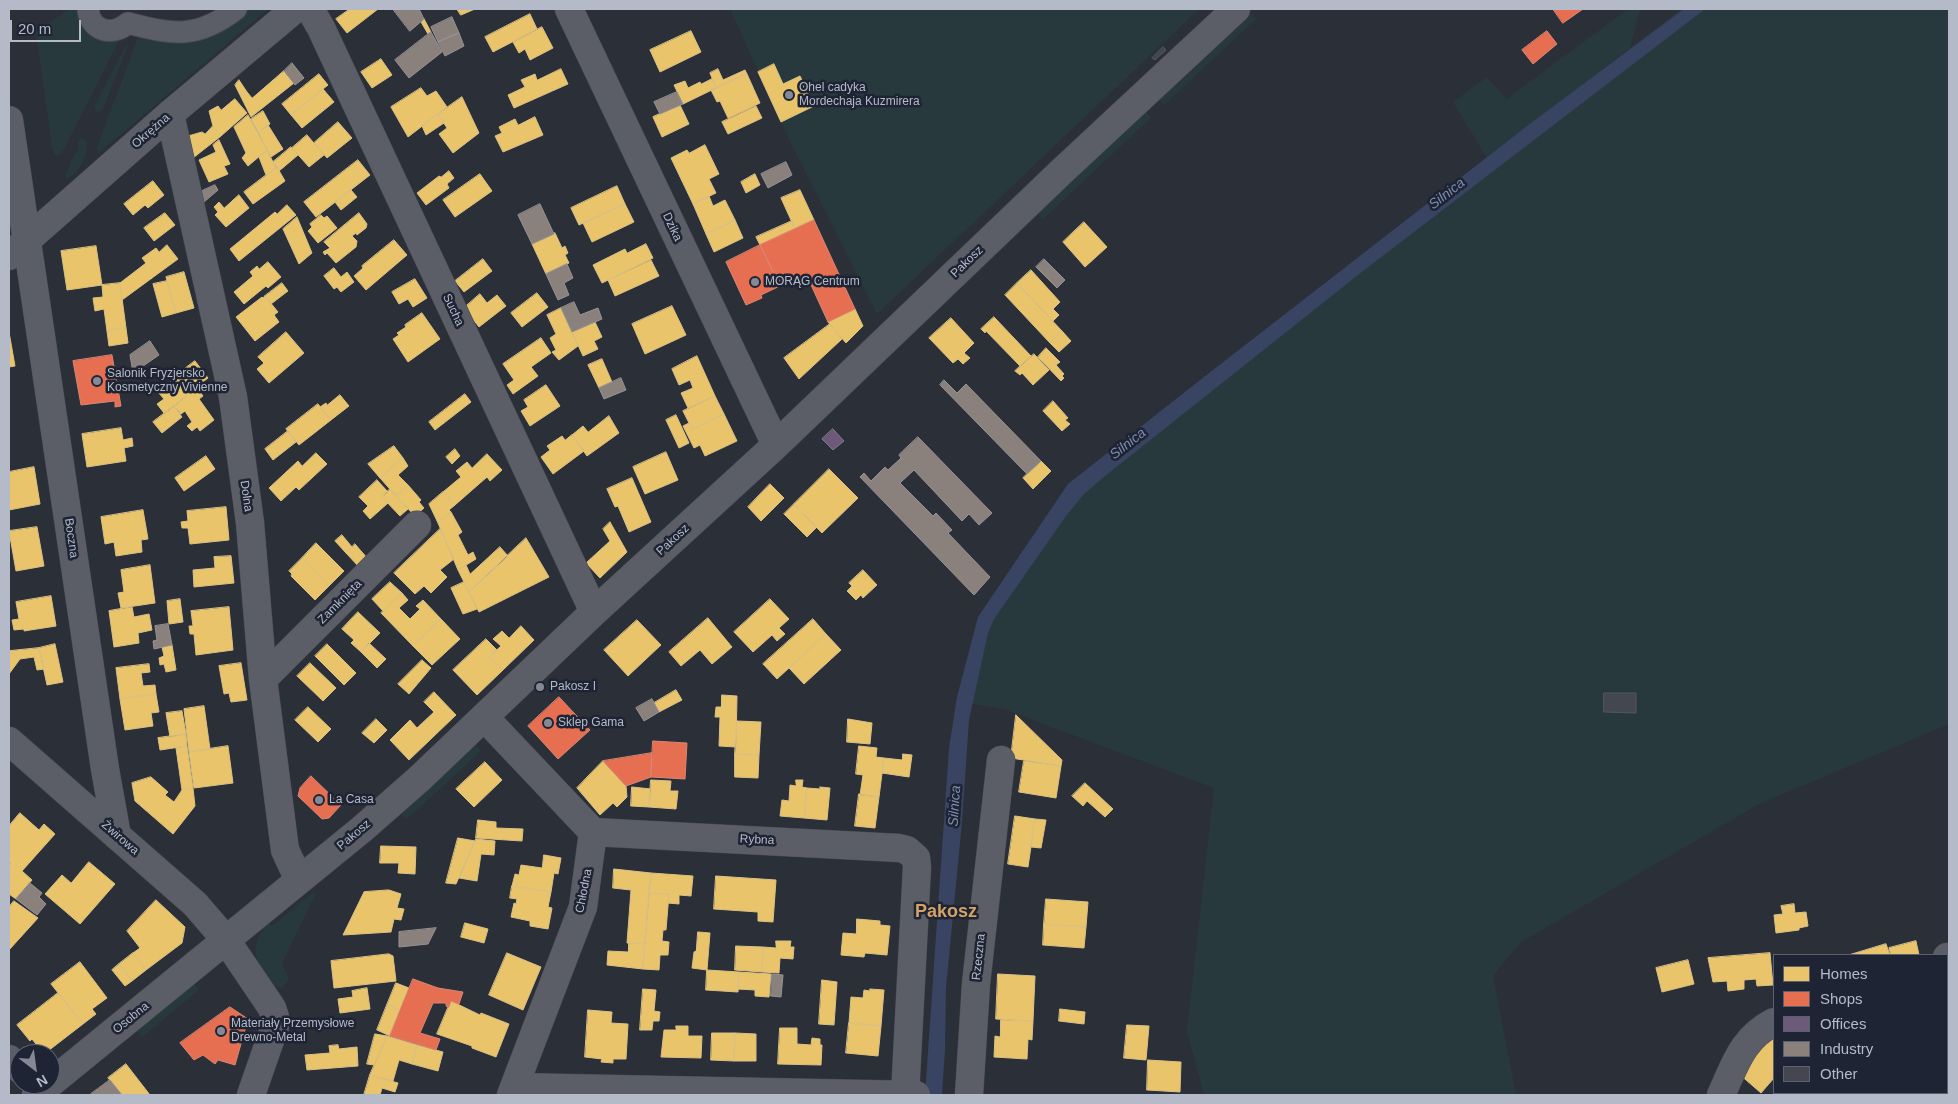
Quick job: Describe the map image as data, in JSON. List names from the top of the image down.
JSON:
{
  "streets": {
    "street": [
      "Okrężna",
      "Dzika",
      "Pakosz",
      "Sucha",
      "Dolna",
      "Boczna",
      "Zamknięta",
      "Żwirowa",
      "Rybna",
      "Chłodna",
      "Rzeczna",
      "Osobna"
    ]
  },
  "crossings": [
    ["Okrężna", "Dolna"],
    ["Okrężna", "Boczna"],
    ["Dzika", "Pakosz"],
    ["Pakosz", "Sucha"],
    ["Pakosz", "Dolna"],
    ["Pakosz", "Żwirowa"],
    ["Pakosz", "Osobna"],
    ["Dolna", "Zamknięta"],
    ["Boczna", "Żwirowa"],
    ["Żwirowa", "Osobna"],
    ["Rybna", "Chłodna"]
  ],
  "districts": ["Pakosz"],
  "water": ["Silnica"],
  "places": [
    "Ohel cadyka Mordechaja Kuzmirera",
    "MORĄG Centrum",
    "Salonik Fryzjersko Kosmetyczny Vivienne",
    "Pakosz I",
    "Sklep Gama",
    "La Casa",
    "Materiały Przemysłowe Drewno-Metal"
  ],
  "legend": [
    "Homes",
    "Shops",
    "Offices",
    "Industry",
    "Other"
  ],
  "scale_bar": "20 m",
  "north": "bottom right"
}
